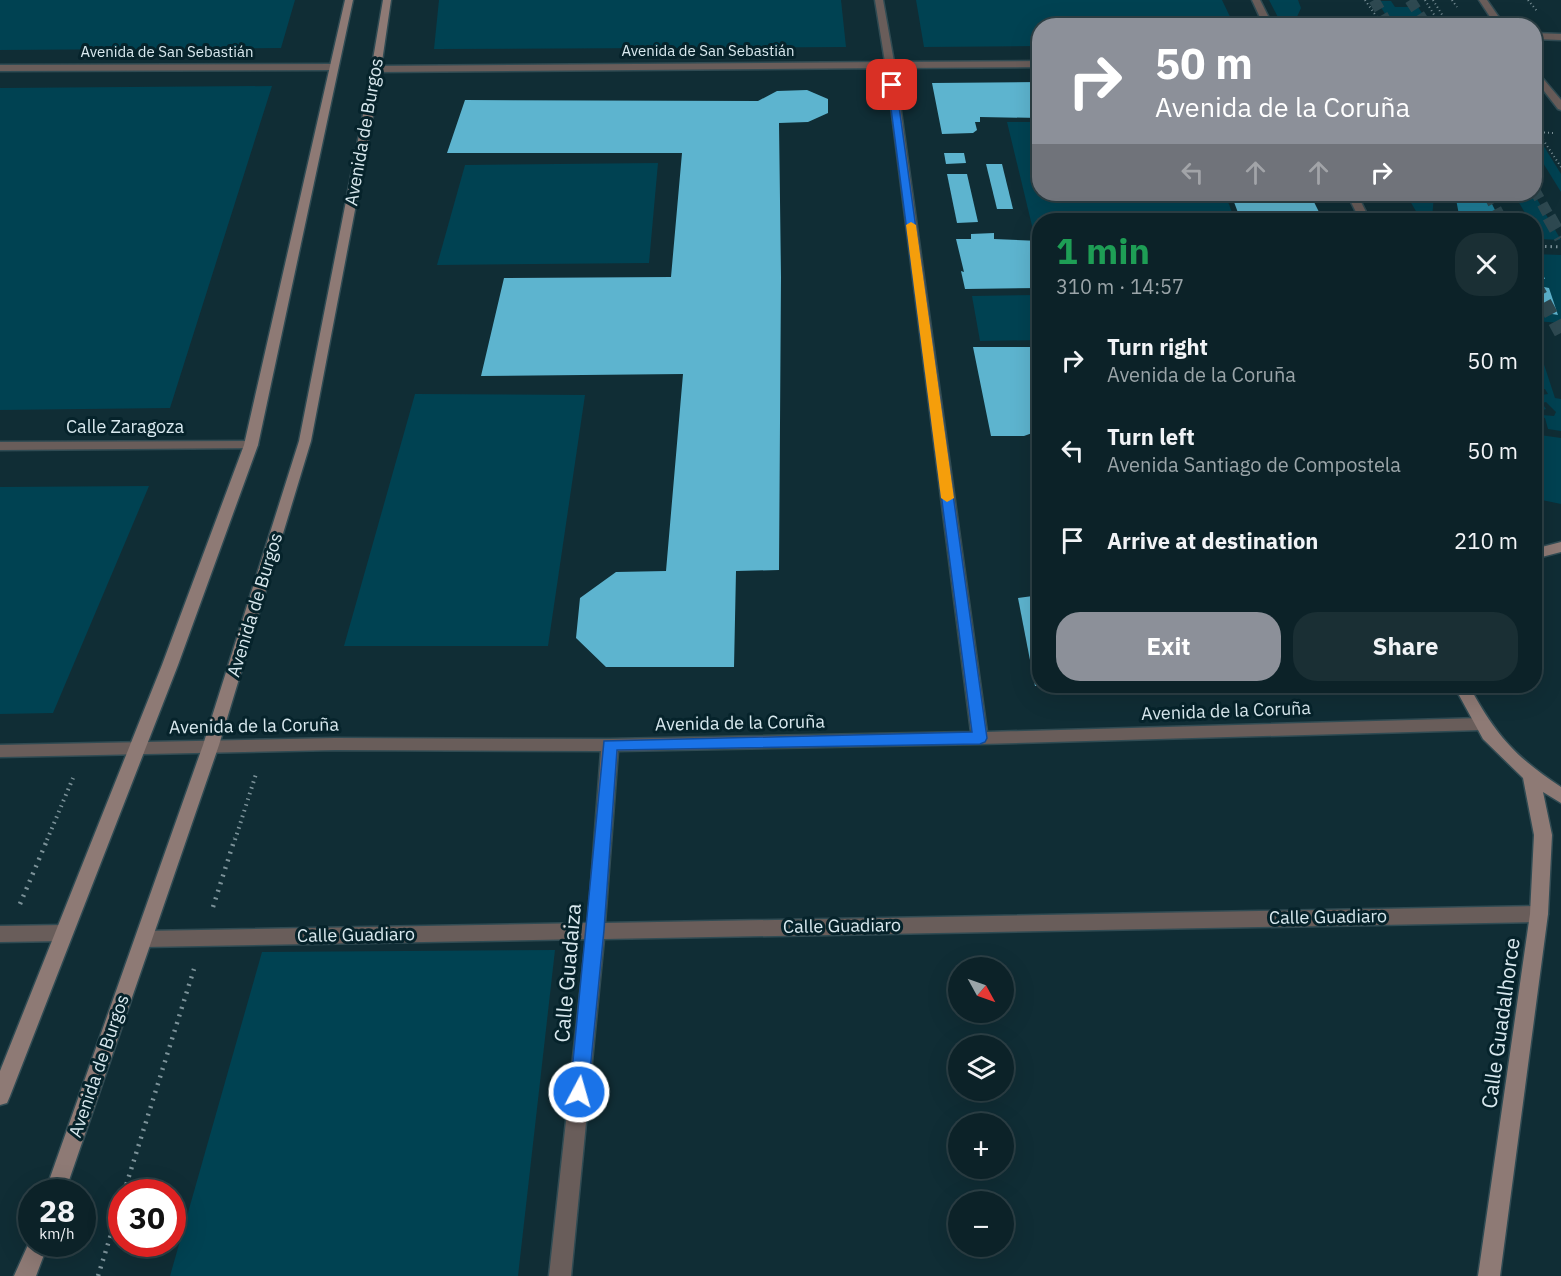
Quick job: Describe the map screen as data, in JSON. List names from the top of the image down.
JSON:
{
  "streets": {
    "street": [
      "Avenida de San Sebastián",
      "Avenida de Burgos",
      "Calle Zaragoza",
      "Avenida de la Coruña",
      "Calle Guadiaro",
      "Calle Guadaiza",
      "Calle Guadalhorce"
    ]
  },
  "crossings": [
    ["Avenida de San Sebastián", "Avenida de Burgos"],
    ["Avenida de Burgos", "Avenida de la Coruña"],
    ["Avenida de Burgos", "Calle Guadiaro"],
    ["Avenida de la Coruña", "Calle Guadaiza"],
    ["Calle Guadiaro", "Calle Guadaiza"],
    ["Calle Guadiaro", "Calle Guadalhorce"]
  ],
  "north": "bottom right",
  "page": {
    "turn": ["50 m", "Avenida de la Coruña"],
    "heading": ["1 min", "310 m · 14:57"],
    "list": [
      {
        "name": "Turn right",
        "note": "Avenida de la Coruña",
        "value": "50 m"
      },
      {
        "name": "Turn left",
        "note": "Avenida Santiago de Compostela",
        "value": "50 m"
      },
      {
        "name": "Arrive at destination",
        "value": "210 m"
      }
    ],
    "buttons": ["Exit", "Share"],
    "map_buttons": ["+", "−"],
    "speed": "28 km/h",
    "limit": "30"
  }
}
